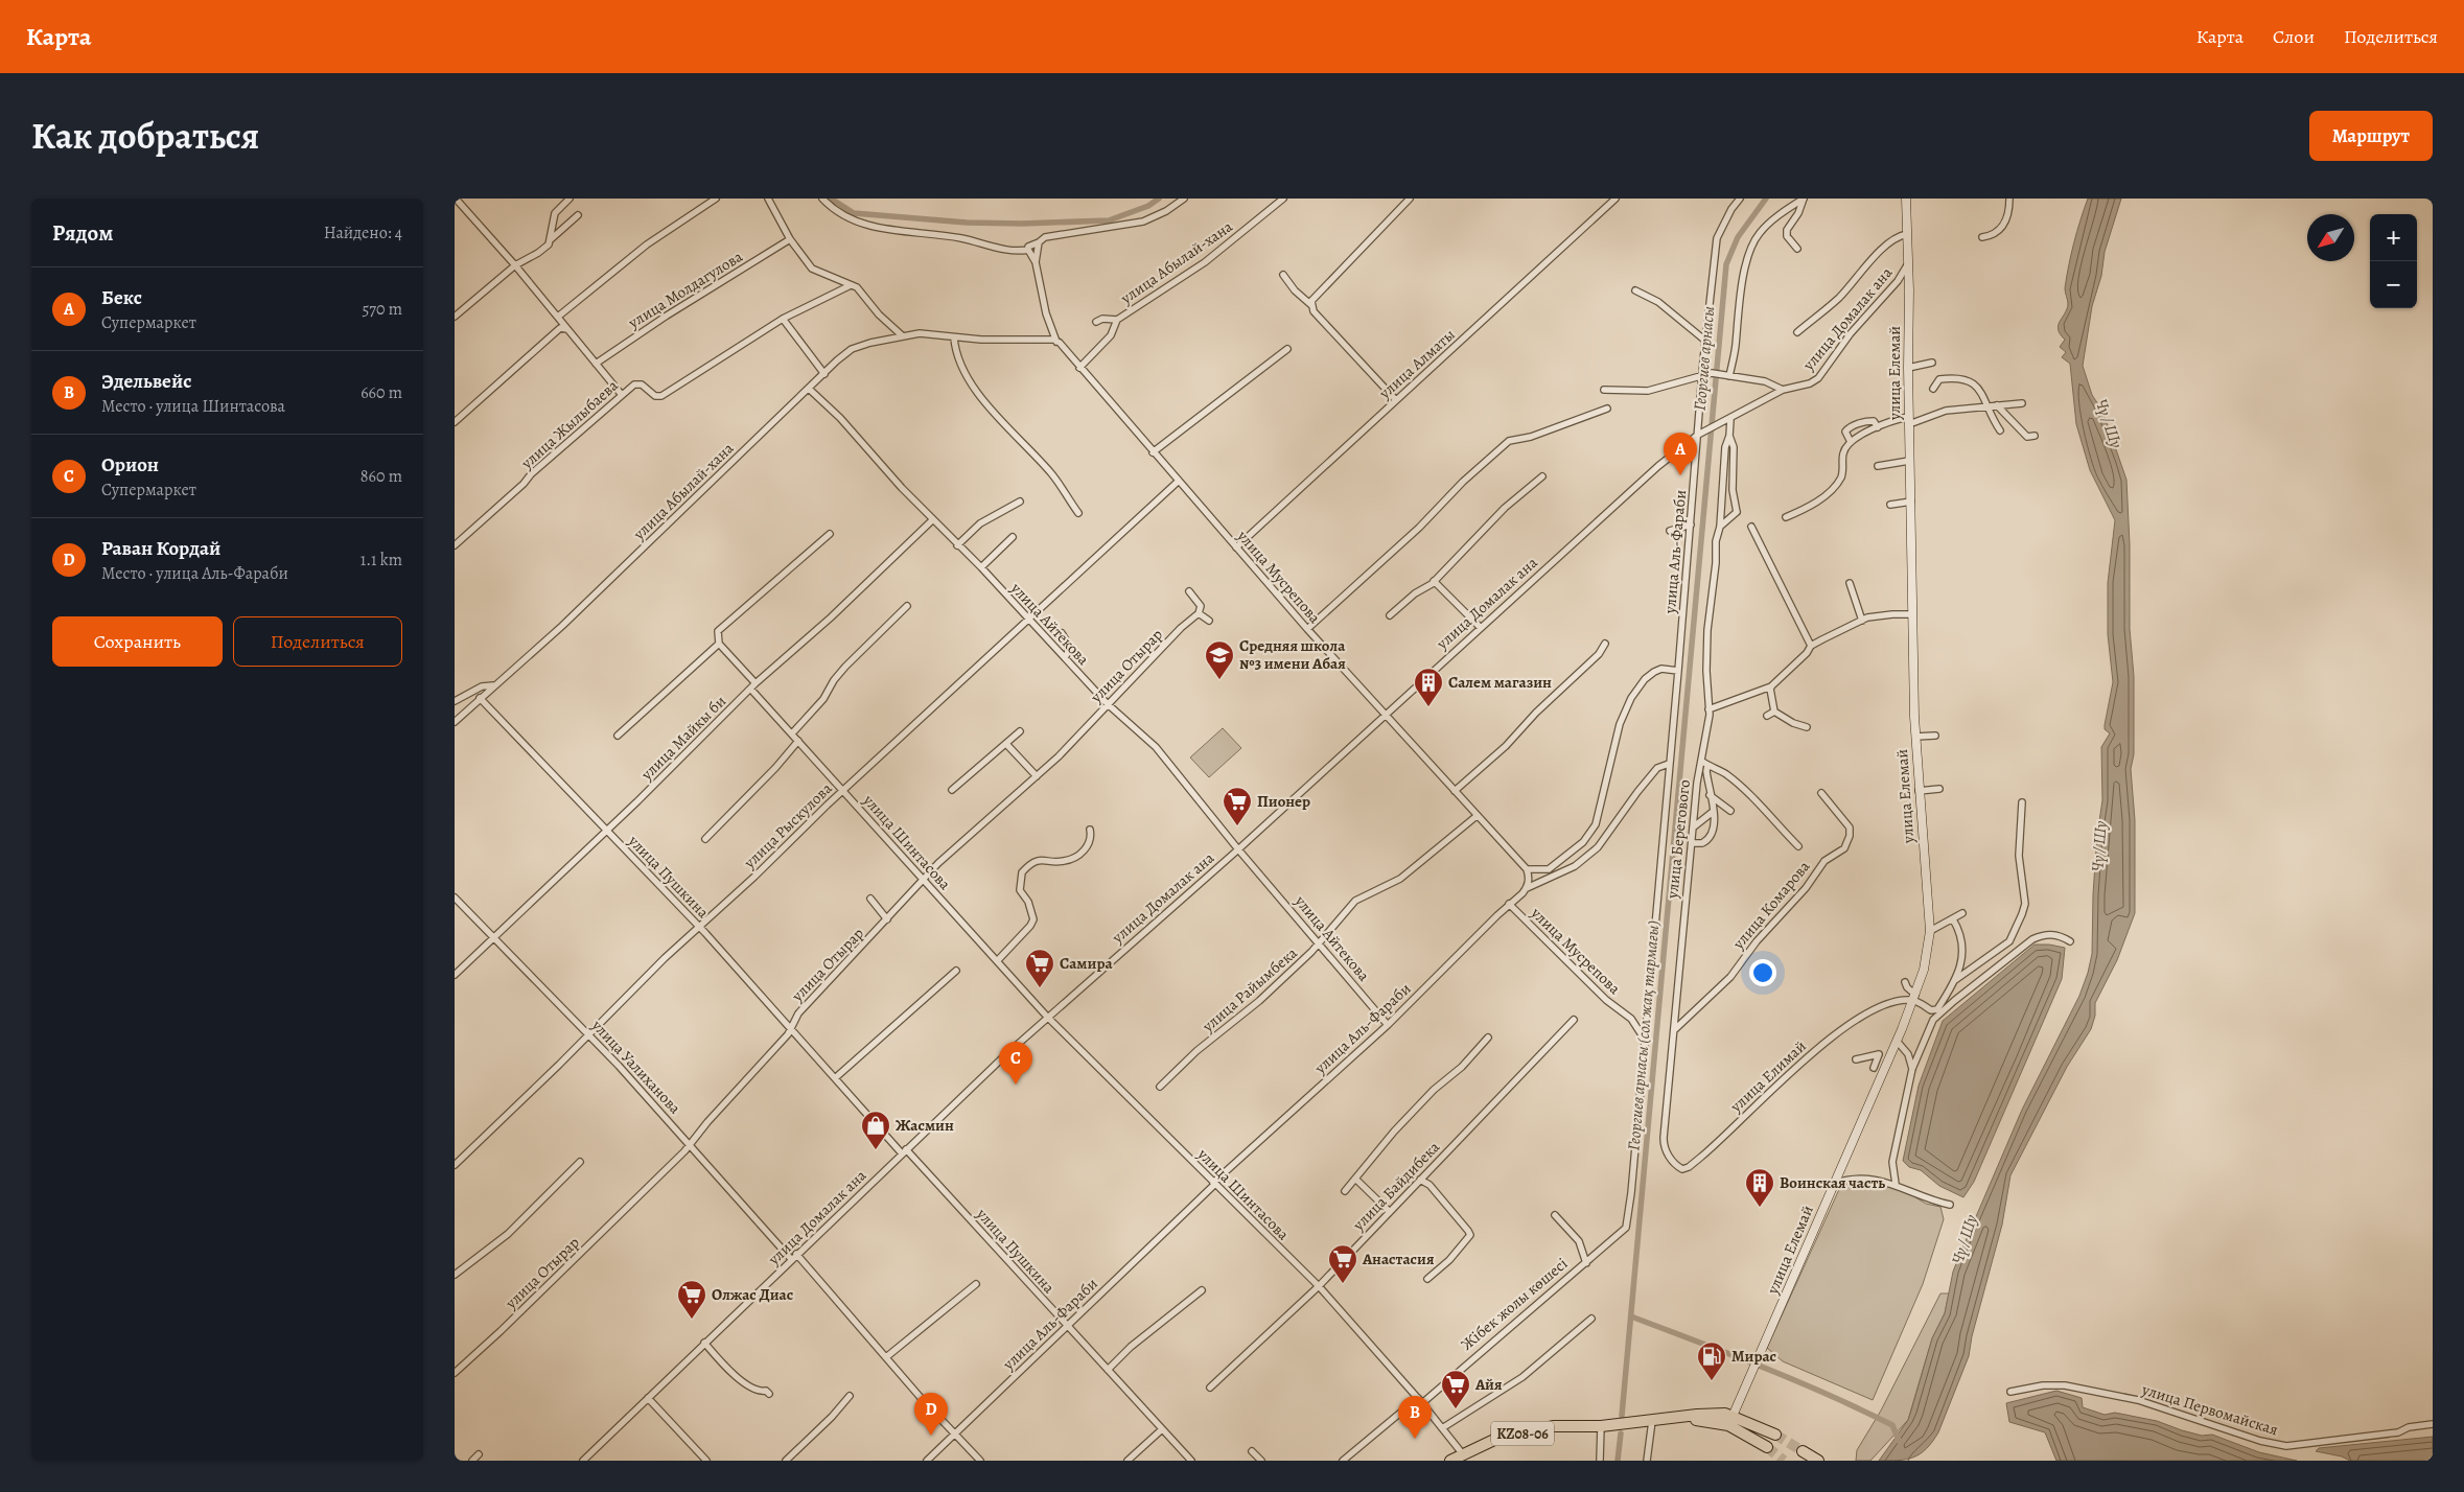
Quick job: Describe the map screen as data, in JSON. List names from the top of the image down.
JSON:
{
  "streets": {
    "highway": ["KZ08-06"],
    "street": [
      "улица Абылай-хана",
      "улица Молдагулова",
      "улица Домалак ана",
      "улица Алматы",
      "улица Елемай",
      "улица Жылыбаева",
      "улица Аль-Фараби",
      "улица Мусрепова",
      "улица Айтекова",
      "улица Отырар",
      "улица Майкы би",
      "улица Рыскулова",
      "улица Берегового",
      "улица Шинтасова",
      "улица Пушкина",
      "улица Комарова",
      "улица Райымбека",
      "улица Уалиханова",
      "улица Елимай",
      "улица Байдибека",
      "Жібек жолы көшесі",
      "улица Первомайская"
    ]
  },
  "crossings": [
    ["улица Абылай-хана", "улица Мусрепова"],
    ["улица Абылай-хана", "улица Айтекова"],
    ["улица Абылай-хана", "улица Пушкина"],
    ["улица Домалак ана", "улица Елемай"],
    ["улица Домалак ана", "улица Аль-Фараби"],
    ["улица Домалак ана", "улица Мусрепова"],
    ["улица Домалак ана", "улица Айтекова"],
    ["улица Домалак ана", "улица Берегового"],
    ["улица Домалак ана", "улица Шинтасова"],
    ["улица Домалак ана", "улица Пушкина"],
    ["улица Домалак ана", "улица Уалиханова"],
    ["улица Алматы", "улица Мусрепова"],
    ["улица Елемай", "улица Елимай"],
    ["улица Елемай", "KZ08-06"],
    ["улица Аль-Фараби", "улица Мусрепова"],
    ["улица Аль-Фараби", "улица Айтекова"],
    ["улица Аль-Фараби", "улица Шинтасова"],
    ["улица Аль-Фараби", "улица Пушкина"],
    ["улица Мусрепова", "улица Рыскулова"],
    ["улица Мусрепова", "улица Райымбека"],
    ["улица Мусрепова", "Жібек жолы көшесі"],
    ["улица Айтекова", "улица Отырар"],
    ["улица Айтекова", "улица Майкы би"],
    ["улица Айтекова", "улица Рыскулова"],
    ["улица Айтекова", "улица Райымбека"],
    ["улица Отырар", "улица Шинтасова"],
    ["улица Отырар", "улица Пушкина"],
    ["улица Отырар", "улица Уалиханова"],
    ["улица Майкы би", "улица Шинтасова"],
    ["улица Майкы би", "улица Пушкина"],
    ["улица Майкы би", "улица Уалиханова"],
    ["улица Рыскулова", "улица Шинтасова"],
    ["улица Рыскулова", "улица Пушкина"],
    ["улица Рыскулова", "улица Уалиханова"],
    ["улица Берегового", "улица Комарова"],
    ["улица Берегового", "улица Елимай"],
    ["улица Шинтасова", "улица Байдибека"],
    ["улица Шинтасова", "Жібек жолы көшесі"],
    ["улица Шинтасова", "KZ08-06"]
  ],
  "water": ["Георгиев арнасы", "Чү / Шу", "Георгиев арнасы (сол жақ тармағы)"],
  "places": {
    "school or university": ["Средняя школа №3 имени Абая"],
    "building": ["Салем магазин", "Воинская часть"],
    "supermarket": [
      "Пионер",
      "Самира",
      "Анастасия",
      "Олжас Диас",
      "Айя"
    ],
    "shop": ["Жасмин"],
    "fuel station": ["Мирас"]
  },
  "north": "bottom left",
  "page": {
    "header": "Карта",
    "nav": ["Карта", "Слои", "Поделиться"],
    "title": "Как добраться",
    "buttons": [
      "Маршрут",
      ["Сохранить", "Поделиться"]
    ],
    "heading": ["Рядом", "Найдено: 4"],
    "map_buttons": ["+", "−"],
    "list": [
      {
        "mark": "A",
        "name": "Бекс",
        "note": "Супермаркет",
        "value": "570 m"
      },
      {
        "mark": "B",
        "name": "Эдельвейс",
        "note": "Место · улица Шинтасова",
        "value": "660 m"
      },
      {
        "mark": "C",
        "name": "Орион",
        "note": "Супермаркет",
        "value": "860 m"
      },
      {
        "mark": "D",
        "name": "Раван Кордай",
        "note": "Место · улица Аль-Фараби",
        "value": "1.1 km"
      }
    ],
    "pins": [
      "A",
      "C",
      "D",
      "B"
    ]
  }
}
